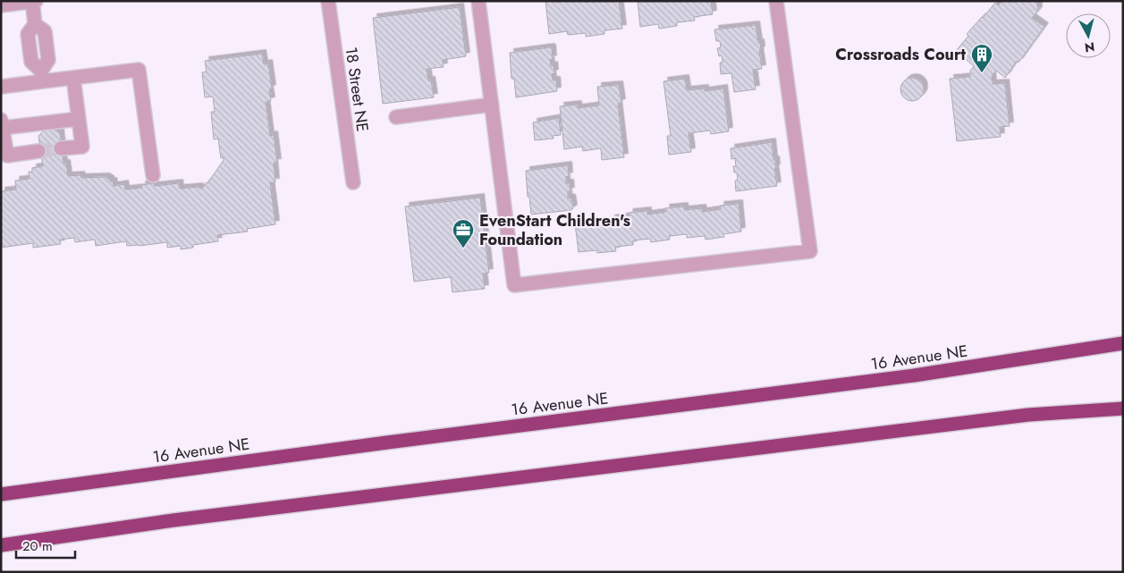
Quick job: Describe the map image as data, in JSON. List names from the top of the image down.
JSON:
{
  "streets": {
    "highway": ["16 Avenue NE"],
    "street": ["18 Street NE"]
  },
  "places": {
    "building": ["Crossroads Court"],
    "office": ["EvenStart Children's Foundation"]
  },
  "scale_bar": "20 m",
  "north": "bottom"
}
